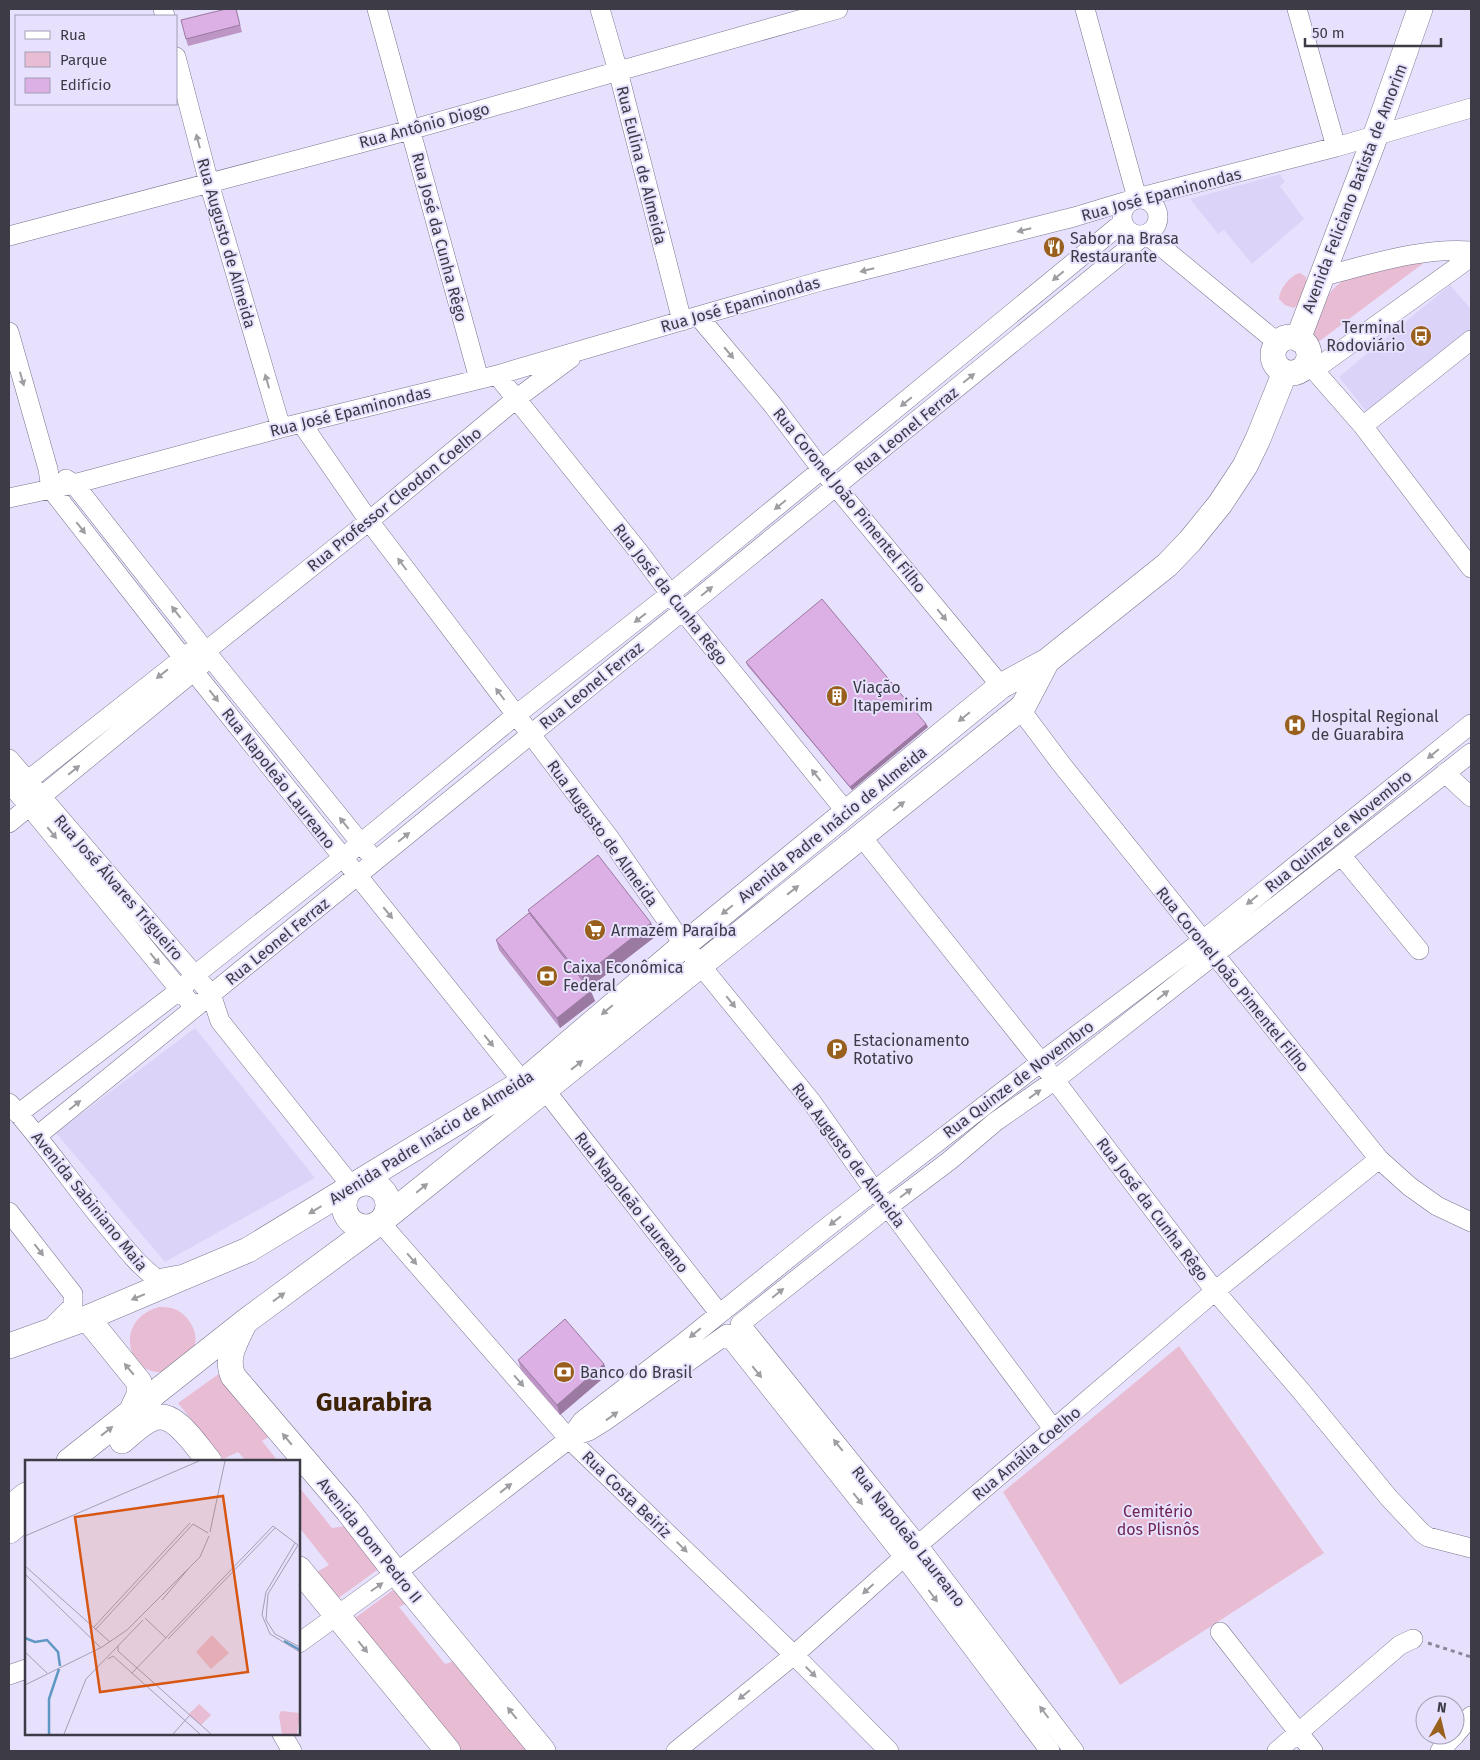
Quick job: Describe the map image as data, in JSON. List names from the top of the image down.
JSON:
{
  "streets": {
    "main road": ["Avenida Feliciano Batista de Amorim", "Avenida Padre Inácio de Almeida", "Avenida Dom Pedro II"],
    "street": [
      "Rua Antônio Diogo",
      "Rua Eulina de Almeida",
      "Rua José Epaminondas",
      "Rua José da Cunha Rêgo",
      "Rua Augusto de Almeida",
      "Rua Leonel Ferraz",
      "Rua Professor Cleodon Coelho",
      "Rua Coronel João Pimentel Filho",
      "Rua Napoleão Laureano",
      "Rua Quinze de Novembro",
      "Rua José Álvares Trigueiro",
      "Avenida Sabiniano Maia",
      "Rua Amália Coelho",
      "Rua Costa Beiriz"
    ]
  },
  "crossings": [
    ["Rua Antônio Diogo", "Rua Eulina de Almeida"],
    ["Rua Antônio Diogo", "Rua José da Cunha Rêgo"],
    ["Rua Antônio Diogo", "Rua Augusto de Almeida"],
    ["Rua Eulina de Almeida", "Rua José Epaminondas"],
    ["Rua Eulina de Almeida", "Rua Coronel João Pimentel Filho"],
    ["Avenida Feliciano Batista de Amorim", "Rua José Epaminondas"],
    ["Avenida Feliciano Batista de Amorim", "Avenida Padre Inácio de Almeida"],
    ["Rua José Epaminondas", "Rua José da Cunha Rêgo"],
    ["Rua José Epaminondas", "Rua Augusto de Almeida"],
    ["Rua José Epaminondas", "Rua Leonel Ferraz"],
    ["Rua José Epaminondas", "Rua Professor Cleodon Coelho"],
    ["Rua José Epaminondas", "Rua Coronel João Pimentel Filho"],
    ["Rua José Epaminondas", "Rua Napoleão Laureano"],
    ["Rua José da Cunha Rêgo", "Rua Leonel Ferraz"],
    ["Rua José da Cunha Rêgo", "Rua Professor Cleodon Coelho"],
    ["Rua José da Cunha Rêgo", "Avenida Padre Inácio de Almeida"],
    ["Rua José da Cunha Rêgo", "Rua Quinze de Novembro"],
    ["Rua José da Cunha Rêgo", "Rua Amália Coelho"],
    ["Rua Augusto de Almeida", "Rua Leonel Ferraz"],
    ["Rua Augusto de Almeida", "Rua Professor Cleodon Coelho"],
    ["Rua Augusto de Almeida", "Avenida Padre Inácio de Almeida"],
    ["Rua Augusto de Almeida", "Rua Quinze de Novembro"],
    ["Rua Augusto de Almeida", "Rua Amália Coelho"],
    ["Rua Leonel Ferraz", "Rua Coronel João Pimentel Filho"],
    ["Rua Leonel Ferraz", "Rua Napoleão Laureano"],
    ["Rua Leonel Ferraz", "Rua José Álvares Trigueiro"],
    ["Rua Leonel Ferraz", "Avenida Sabiniano Maia"],
    ["Rua Professor Cleodon Coelho", "Rua Napoleão Laureano"],
    ["Rua Professor Cleodon Coelho", "Rua José Álvares Trigueiro"],
    ["Rua Coronel João Pimentel Filho", "Avenida Padre Inácio de Almeida"],
    ["Rua Coronel João Pimentel Filho", "Rua Quinze de Novembro"],
    ["Rua Coronel João Pimentel Filho", "Rua Amália Coelho"],
    ["Rua Napoleão Laureano", "Avenida Padre Inácio de Almeida"],
    ["Rua Napoleão Laureano", "Rua Quinze de Novembro"],
    ["Rua Napoleão Laureano", "Rua Amália Coelho"],
    ["Avenida Padre Inácio de Almeida", "Rua José Álvares Trigueiro"],
    ["Avenida Padre Inácio de Almeida", "Avenida Sabiniano Maia"],
    ["Avenida Padre Inácio de Almeida", "Rua Costa Beiriz"],
    ["Avenida Padre Inácio de Almeida", "Avenida Dom Pedro II"],
    ["Rua Quinze de Novembro", "Rua Costa Beiriz"],
    ["Rua Quinze de Novembro", "Avenida Dom Pedro II"],
    ["Rua Amália Coelho", "Rua Costa Beiriz"]
  ],
  "one_way": ["Rua Coronel João Pimentel Filho", "Rua Costa Beiriz"],
  "districts": ["Guarabira"],
  "parks": ["Cemitério dos Plisnôs"],
  "places": {
    "restaurant": ["Sabor na Brasa Restaurante"],
    "bus stop": ["Terminal Rodoviário"],
    "building": ["Viação Itapemirim"],
    "hospital": ["Hospital Regional de Guarabira"],
    "supermarket": ["Armazém Paraíba"],
    "bank": ["Caixa Econômica Federal", "Banco do Brasil"],
    "parking": ["Estacionamento Rotativo"]
  },
  "legend": ["Rua", "Parque", "Edifício"],
  "scale_bar": "50 m",
  "north": "top"
}
